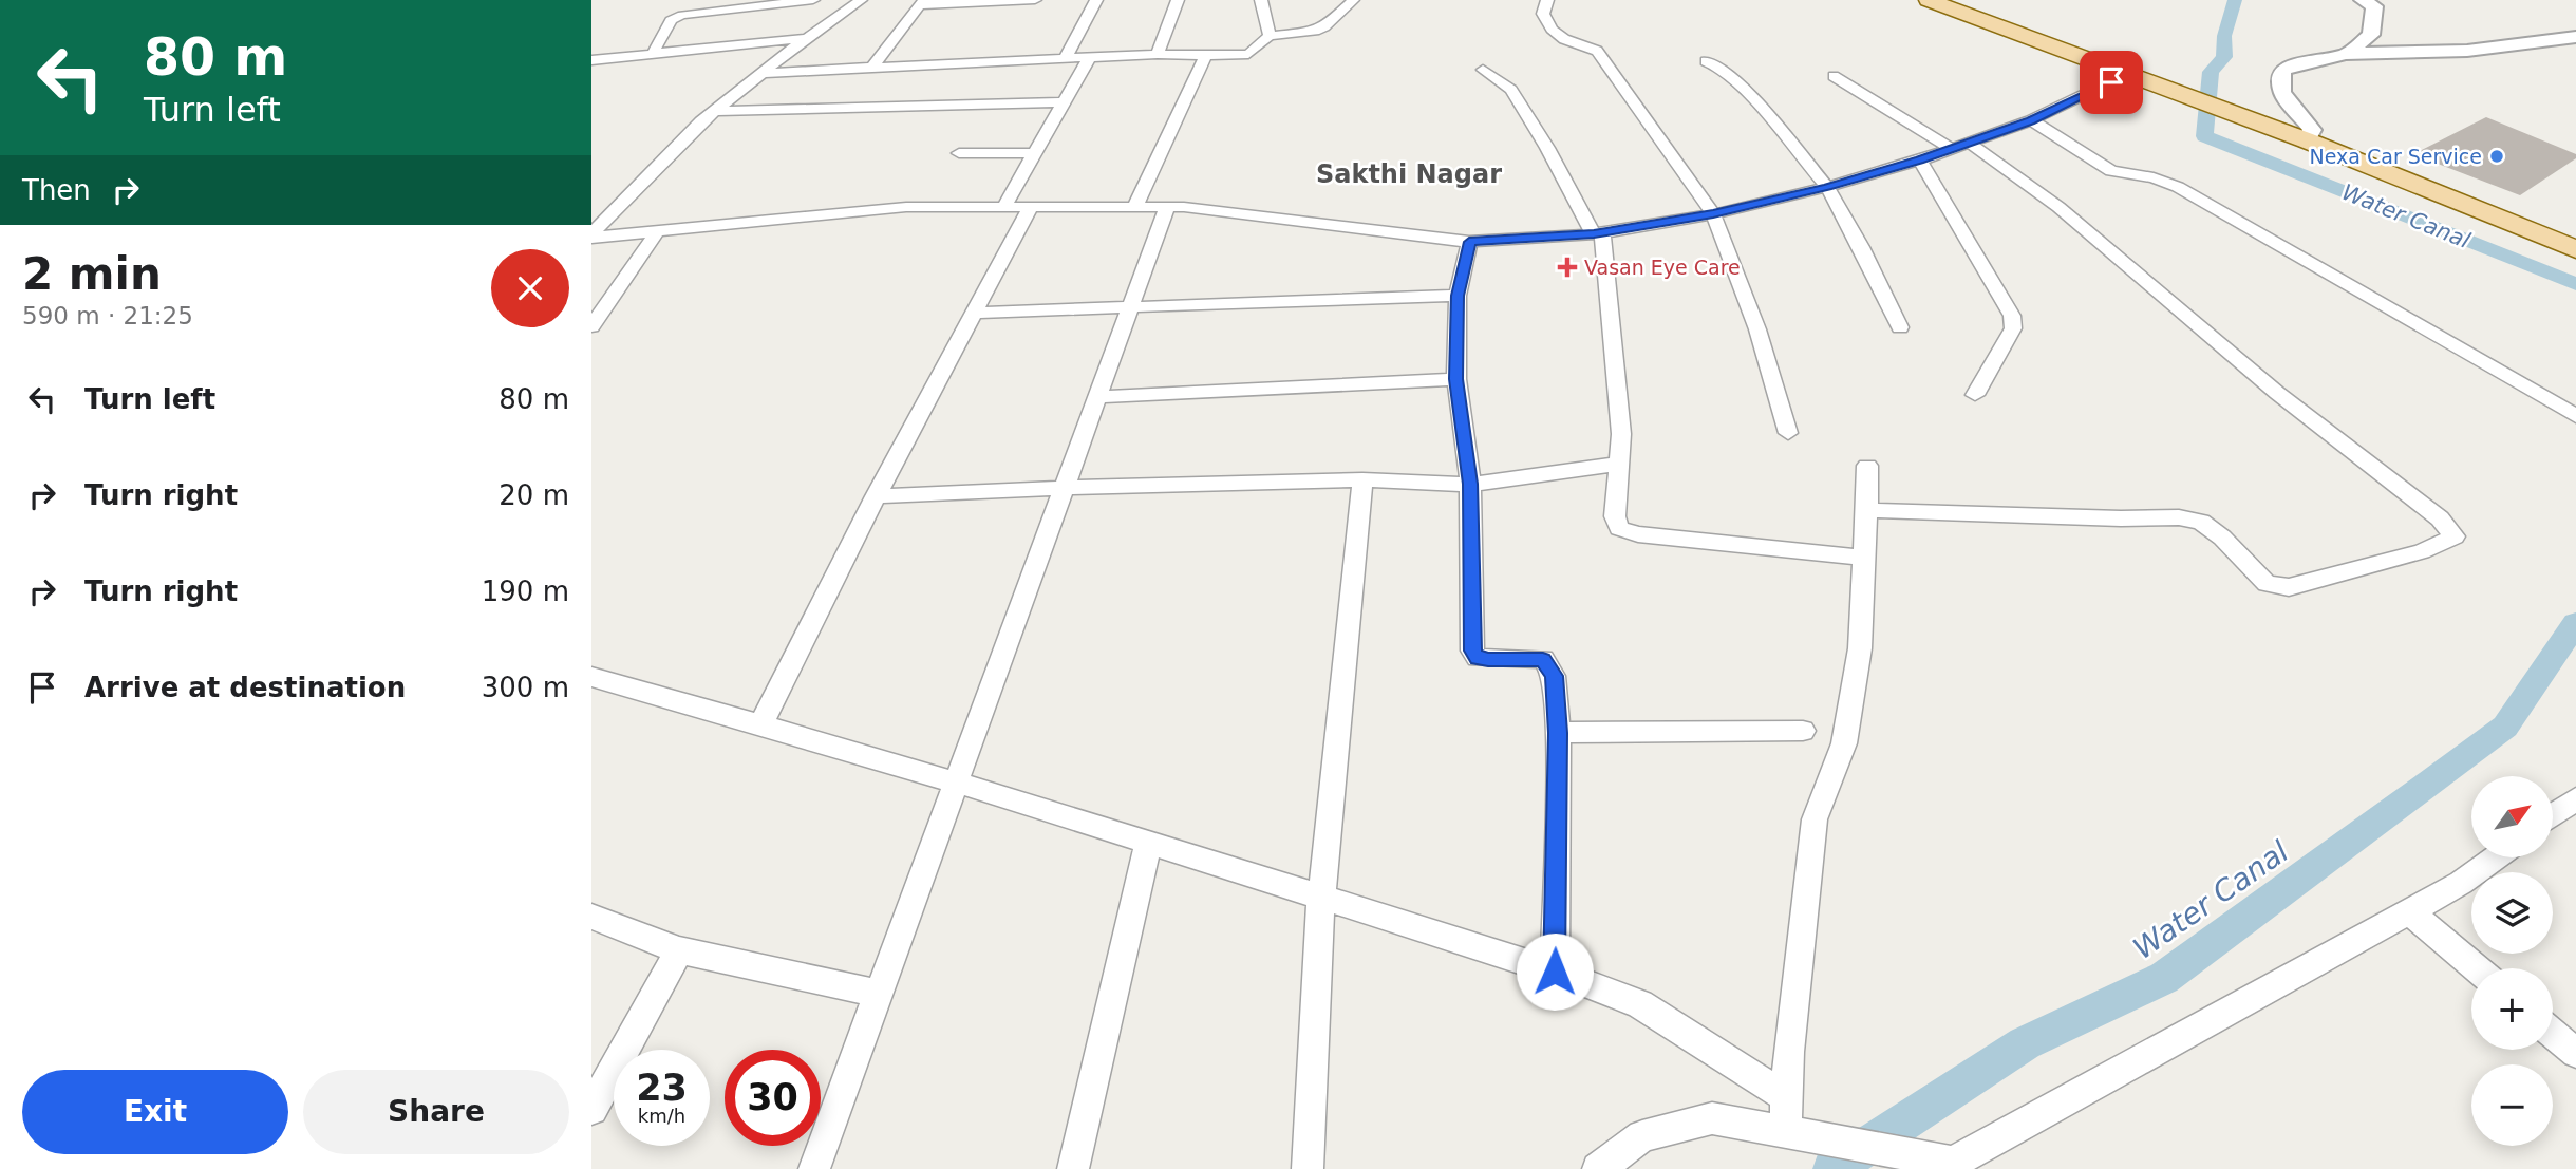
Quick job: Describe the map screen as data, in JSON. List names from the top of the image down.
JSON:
{
  "districts": ["Sakthi Nagar"],
  "water": ["Water Canal"],
  "places": {
    "other": ["Nexa Car Service"],
    "health": ["Vasan Eye Care"]
  },
  "north": "top right",
  "page": {
    "turn": ["80 m", "Turn left"],
    "then": "Then",
    "heading": ["2 min", "590 m · 21:25"],
    "list": [
      {
        "name": "Turn left",
        "value": "80 m"
      },
      {
        "name": "Turn right",
        "value": "20 m"
      },
      {
        "name": "Turn right",
        "value": "190 m"
      },
      {
        "name": "Arrive at destination",
        "value": "300 m"
      }
    ],
    "map_buttons": ["+", "−"],
    "speed": "23 km/h",
    "limit": "30",
    "buttons": ["Exit", "Share"]
  }
}
